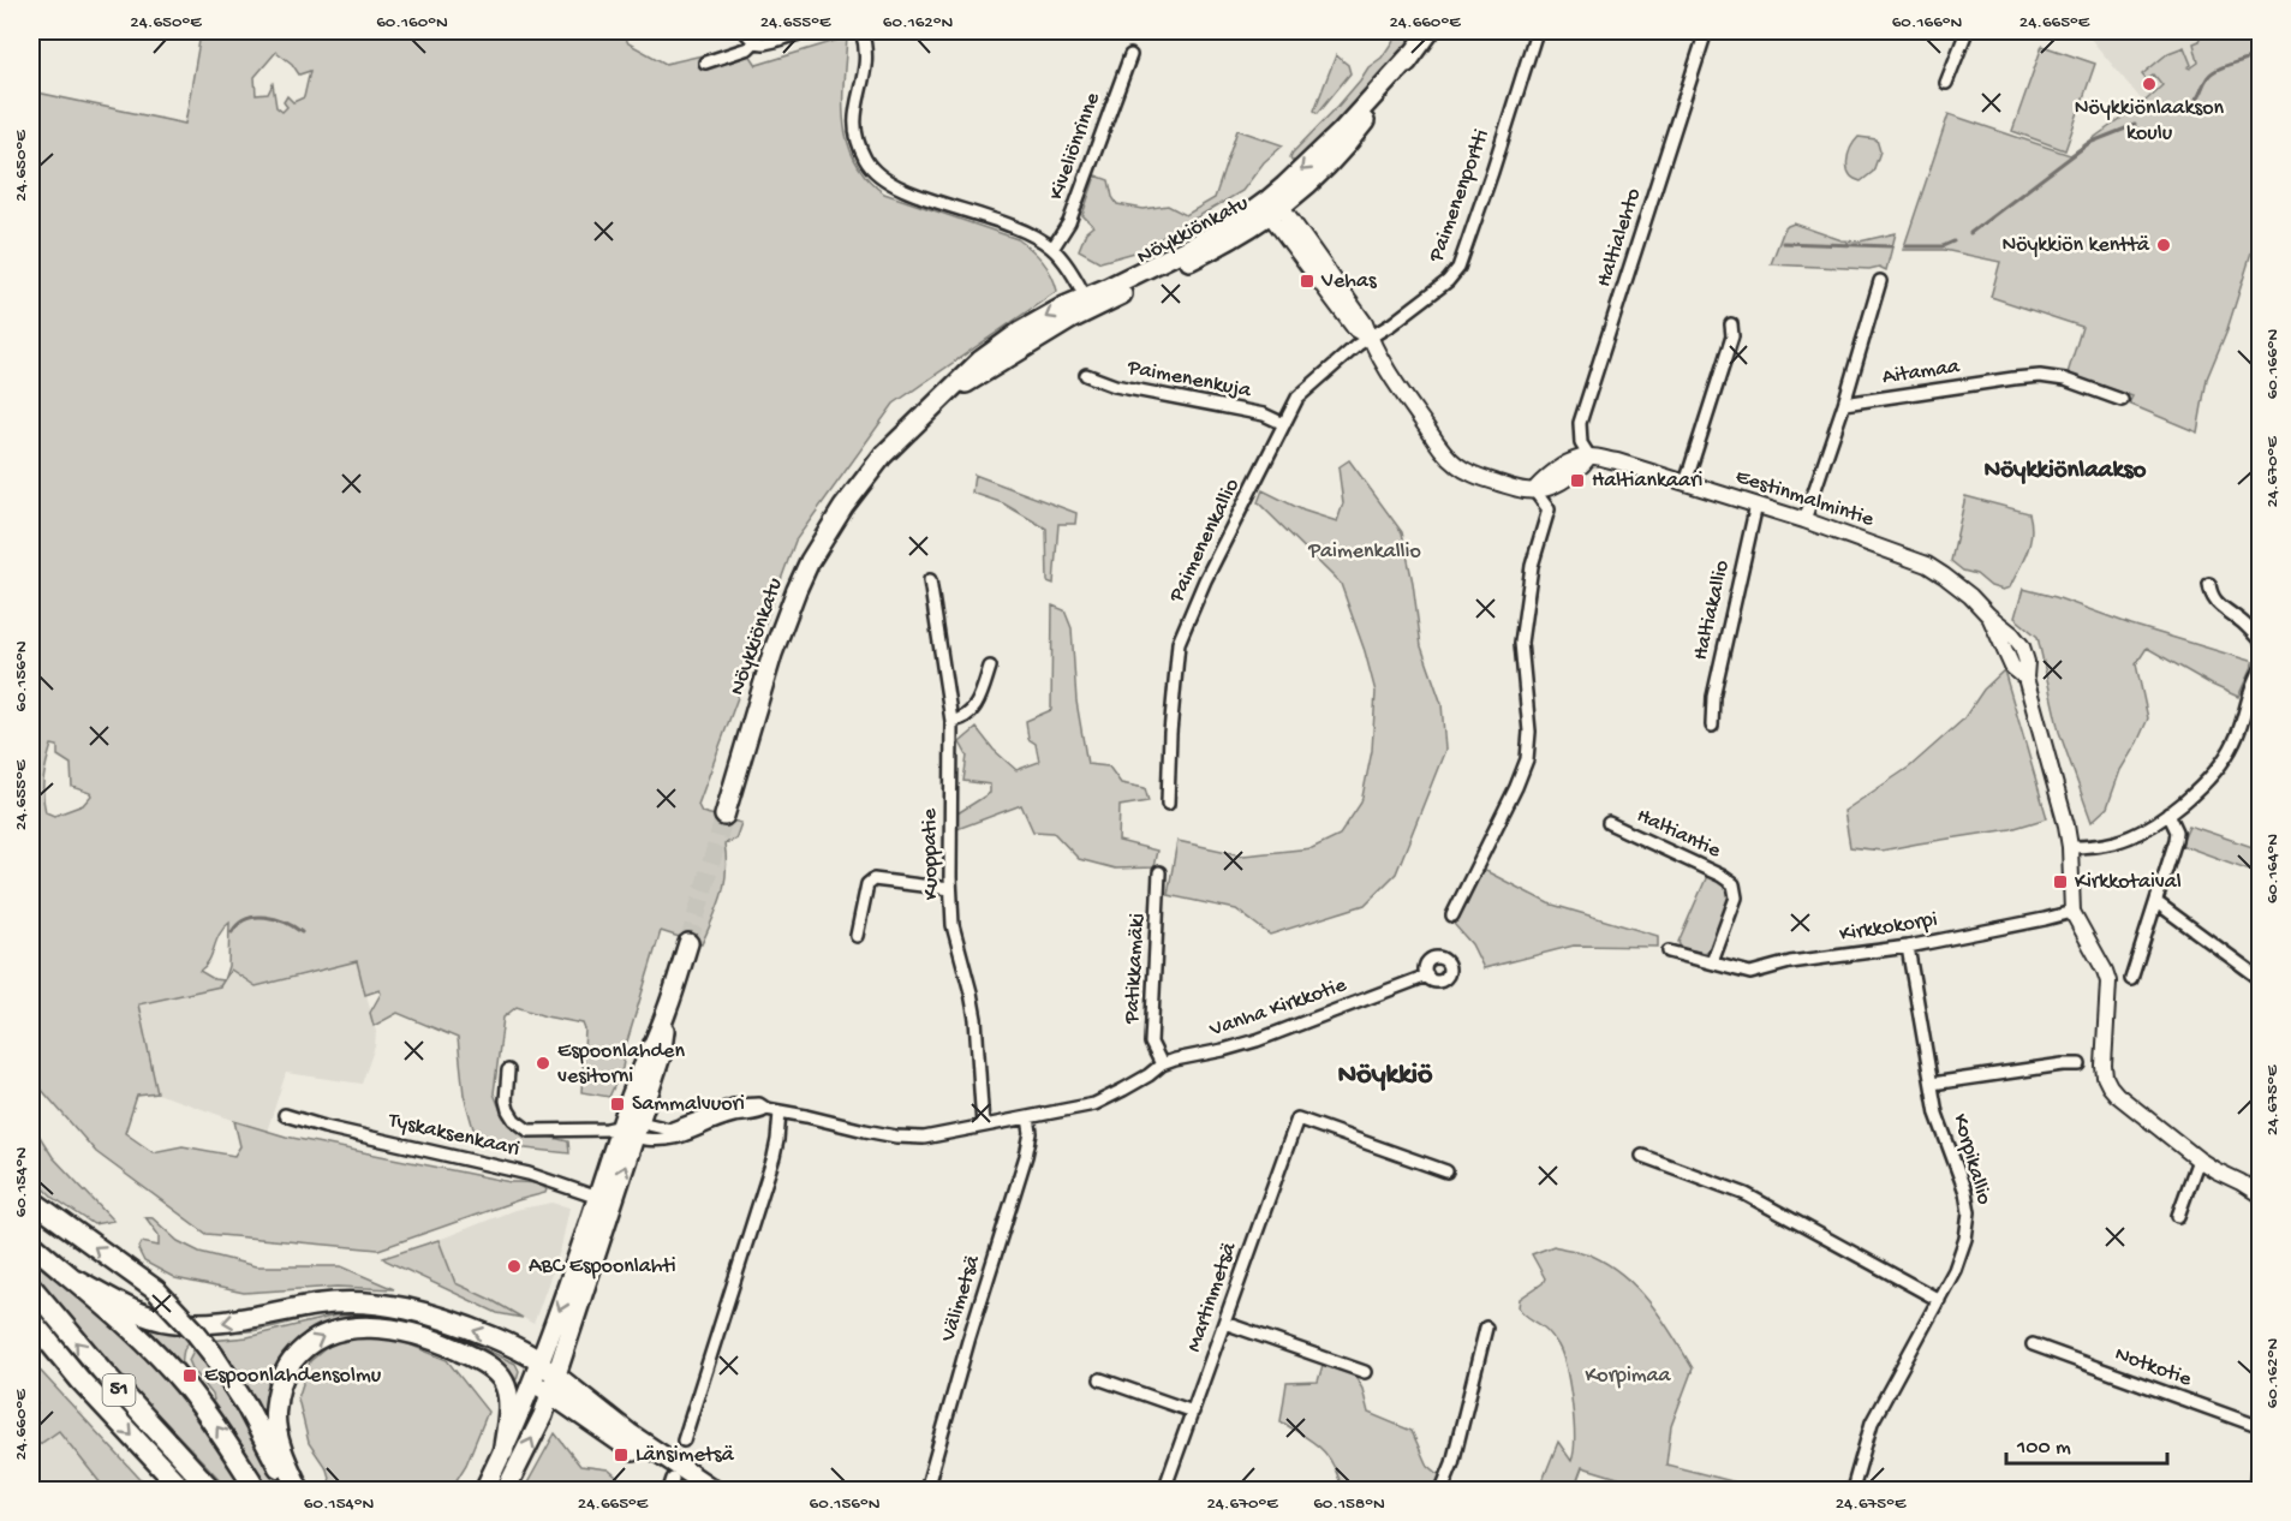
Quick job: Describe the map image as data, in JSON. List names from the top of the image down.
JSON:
{
  "streets": {
    "highway": ["51"],
    "main road": ["Nöykkiönkatu"],
    "street": [
      "Kiveliönrinne",
      "Paimenenportti",
      "Haltialehto",
      "Aitamaa",
      "Paimenenkuja",
      "Eestinmalmintie",
      "Paimenenkallio",
      "Haltiakallio",
      "Haltiantie",
      "Kuoppatie",
      "Kirkkokorpi",
      "Patikkamäki",
      "Vanha Kirkkotie",
      "Tyskaksenkaari",
      "Korpikallio",
      "Martinmetsä",
      "Välimetsä",
      "Notkotie"
    ]
  },
  "crossings": [
    ["Paimenenportti", "Paimenenkallio"],
    ["Haltialehto", "Eestinmalmintie"],
    ["Paimenenkuja", "Paimenenkallio"],
    ["Eestinmalmintie", "Haltiakallio"],
    ["Eestinmalmintie", "Kirkkokorpi"],
    ["Haltiantie", "Kirkkokorpi"],
    ["Kuoppatie", "Vanha Kirkkotie"],
    ["Kirkkokorpi", "Korpikallio"],
    ["Patikkamäki", "Vanha Kirkkotie"],
    ["Vanha Kirkkotie", "Välimetsä"]
  ],
  "districts": ["Nöykkiönlaakso", "Nöykkiö"],
  "parks": ["Paimenkallio", "Korpimaa"],
  "places": {
    "other": [
      "Nöykkiönlaakson koulu",
      "Nöykkiön kenttä",
      "Espoonlahden vesitorni",
      "ABC Espoonlahti"
    ],
    "transit": [
      "Vehas",
      "Haltiankaari",
      "Kirkkotaival",
      "Sammalvuori",
      "Espoonlahdensolmu",
      "Länsimetsä"
    ]
  },
  "scale_bar": "100 m",
  "coordinates": [
    "24.650°E",
    "60.160°N",
    "24.655°E",
    "60.162°N",
    "24.660°E",
    "60.166°N",
    "24.665°E",
    "24.670°E",
    "60.156°N",
    "60.164°N",
    "24.675°E",
    "60.154°N",
    "60.158°N"
  ]
}
